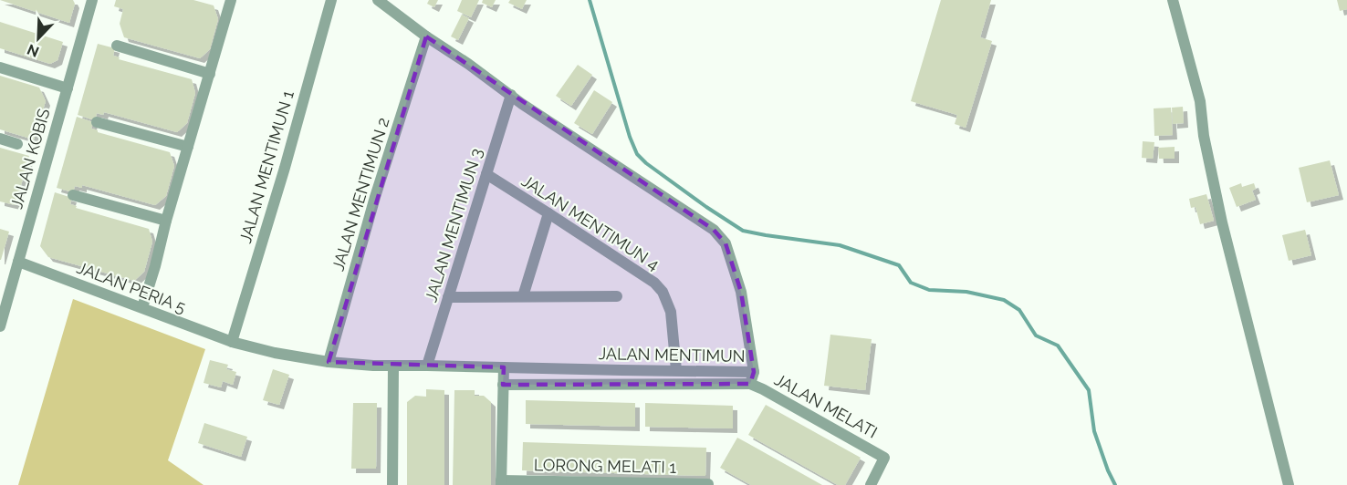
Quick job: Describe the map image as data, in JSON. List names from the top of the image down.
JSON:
{
  "streets": {
    "street": [
      "JALAN KOBIS",
      "JALAN MENTIMUN 1",
      "JALAN MENTIMUN 2",
      "JALAN MENTIMUN 4",
      "JALAN MENTIMUN 3",
      "JALAN PERIA 5",
      "JALAN MENTIMUN",
      "JALAN MELATI",
      "LORONG MELATI 1"
    ]
  },
  "crossings": [
    ["JALAN KOBIS", "JALAN PERIA 5"],
    ["JALAN MENTIMUN 1", "JALAN PERIA 5"],
    ["JALAN MENTIMUN 1", "JALAN MENTIMUN"],
    ["JALAN MENTIMUN 2", "JALAN MENTIMUN"],
    ["JALAN MENTIMUN 4", "JALAN MENTIMUN 3"],
    ["JALAN MENTIMUN 4", "JALAN MENTIMUN"],
    ["JALAN MENTIMUN 3", "JALAN MENTIMUN"],
    ["JALAN PERIA 5", "JALAN MENTIMUN"],
    ["JALAN MENTIMUN", "JALAN MELATI"]
  ],
  "north": "bottom left"
}
